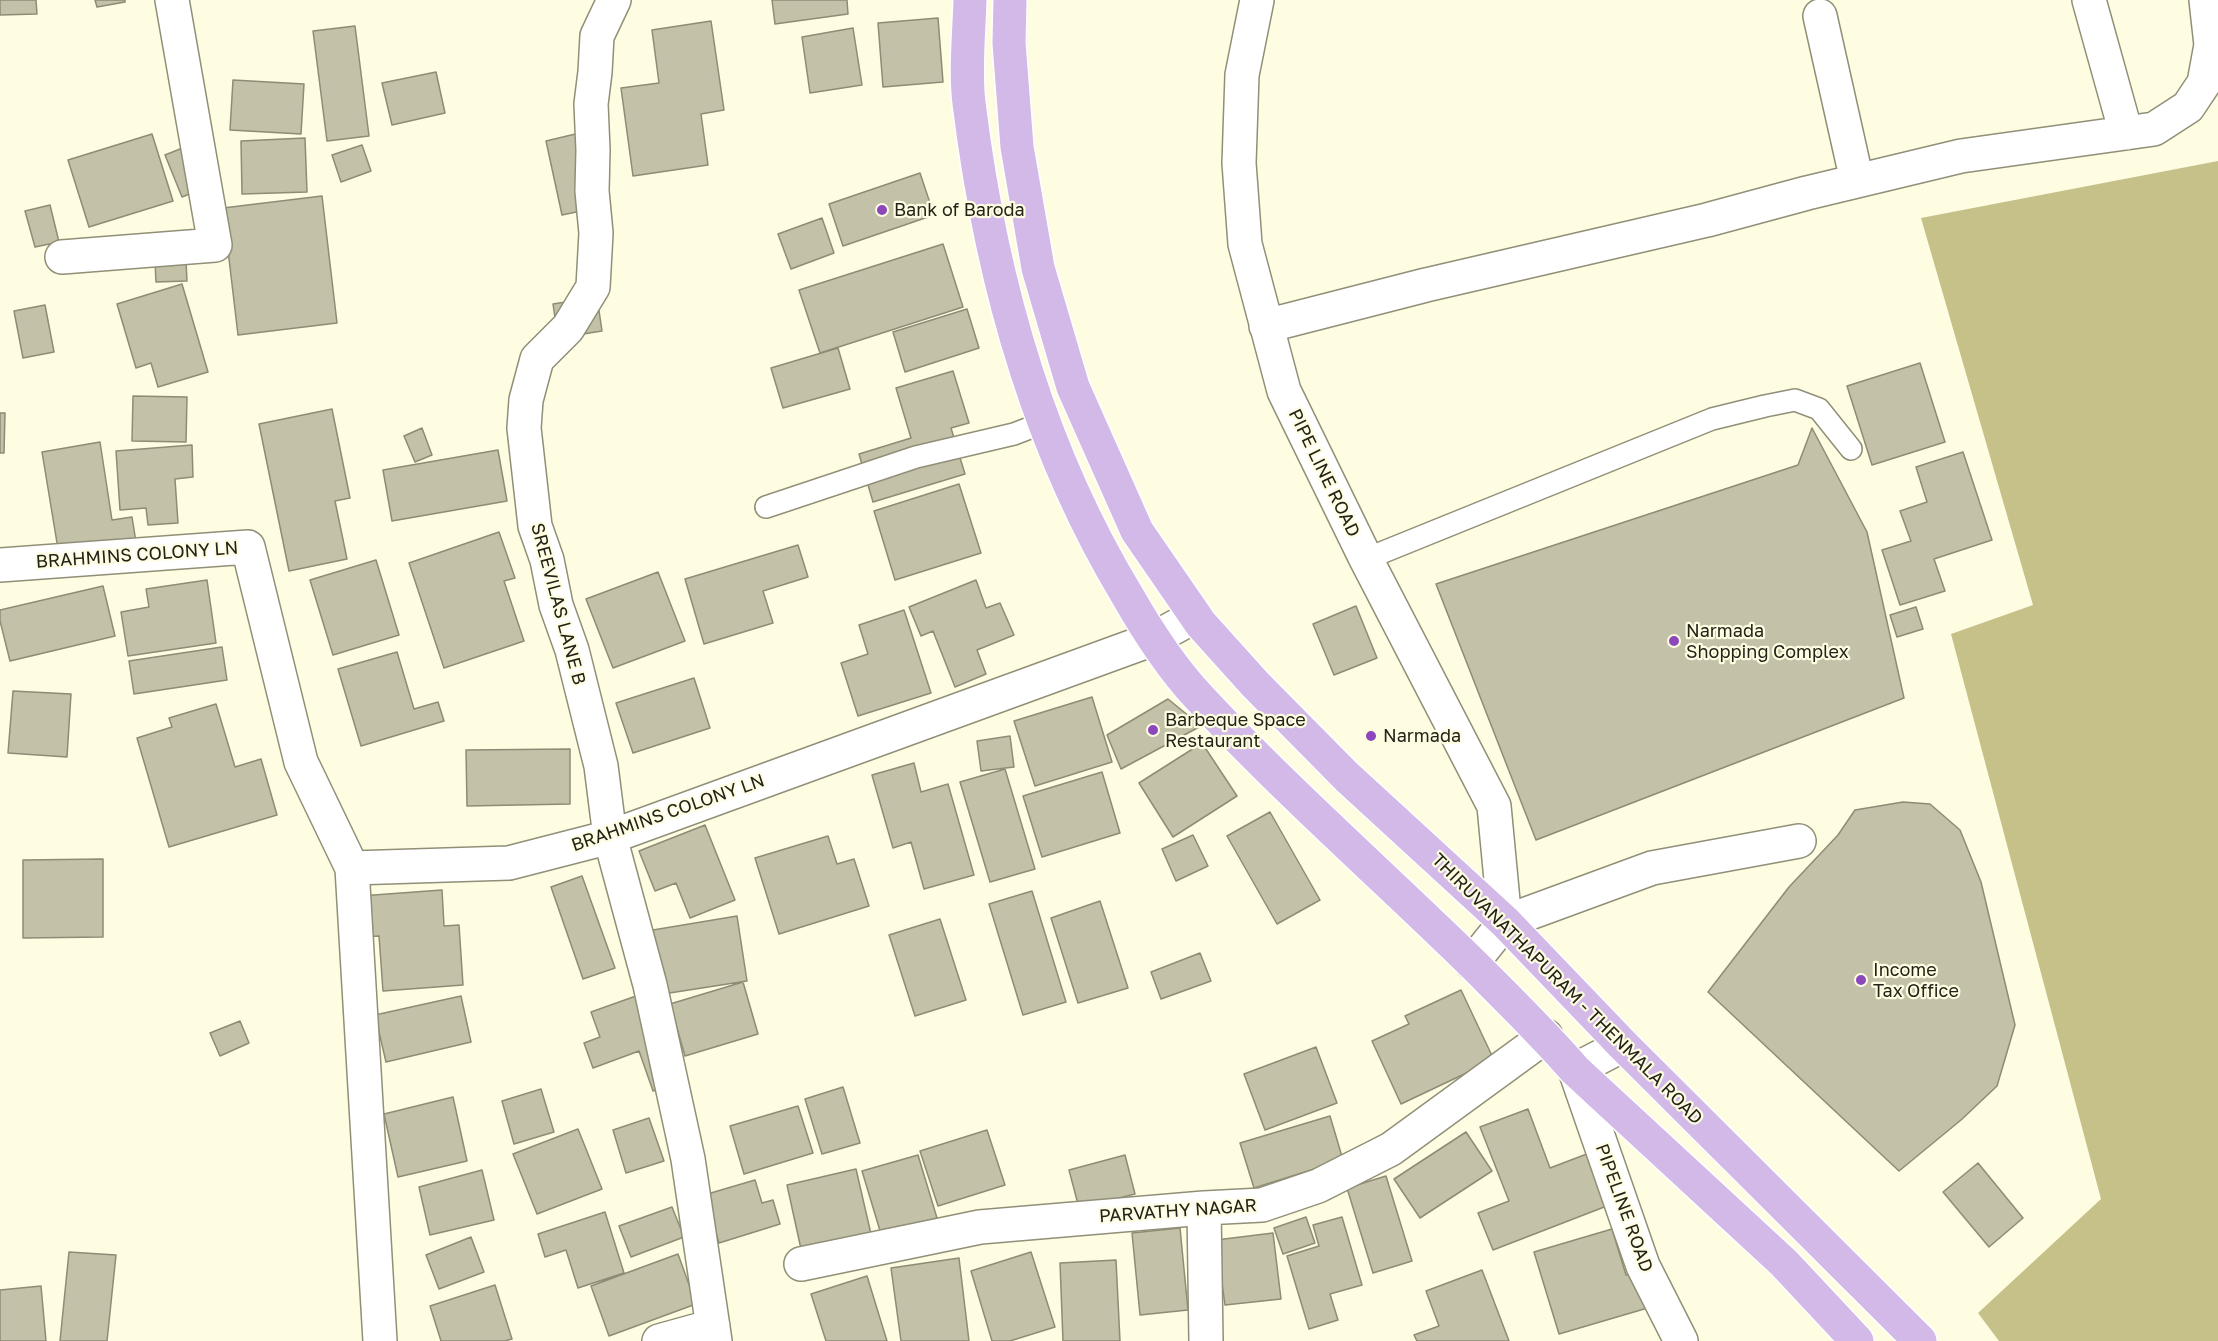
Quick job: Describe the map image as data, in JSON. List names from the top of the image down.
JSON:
{
  "streets": {
    "main road": ["THIRUVANATHAPURAM - THENMALA ROAD"],
    "street": [
      "PIPE LINE ROAD",
      "BRAHMINS COLONY LN",
      "SREEVILAS LANE B",
      "PIPELINE ROAD",
      "PARVATHY NAGAR"
    ]
  },
  "crossings": [
    ["PIPE LINE ROAD", "THIRUVANATHAPURAM - THENMALA ROAD"],
    ["BRAHMINS COLONY LN", "SREEVILAS LANE B"],
    ["BRAHMINS COLONY LN", "THIRUVANATHAPURAM - THENMALA ROAD"]
  ],
  "places": [
    "Bank of Baroda",
    "Narmada Shopping Complex",
    "Barbeque Space Restaurant",
    "Narmada",
    "Income Tax Office"
  ]
}
